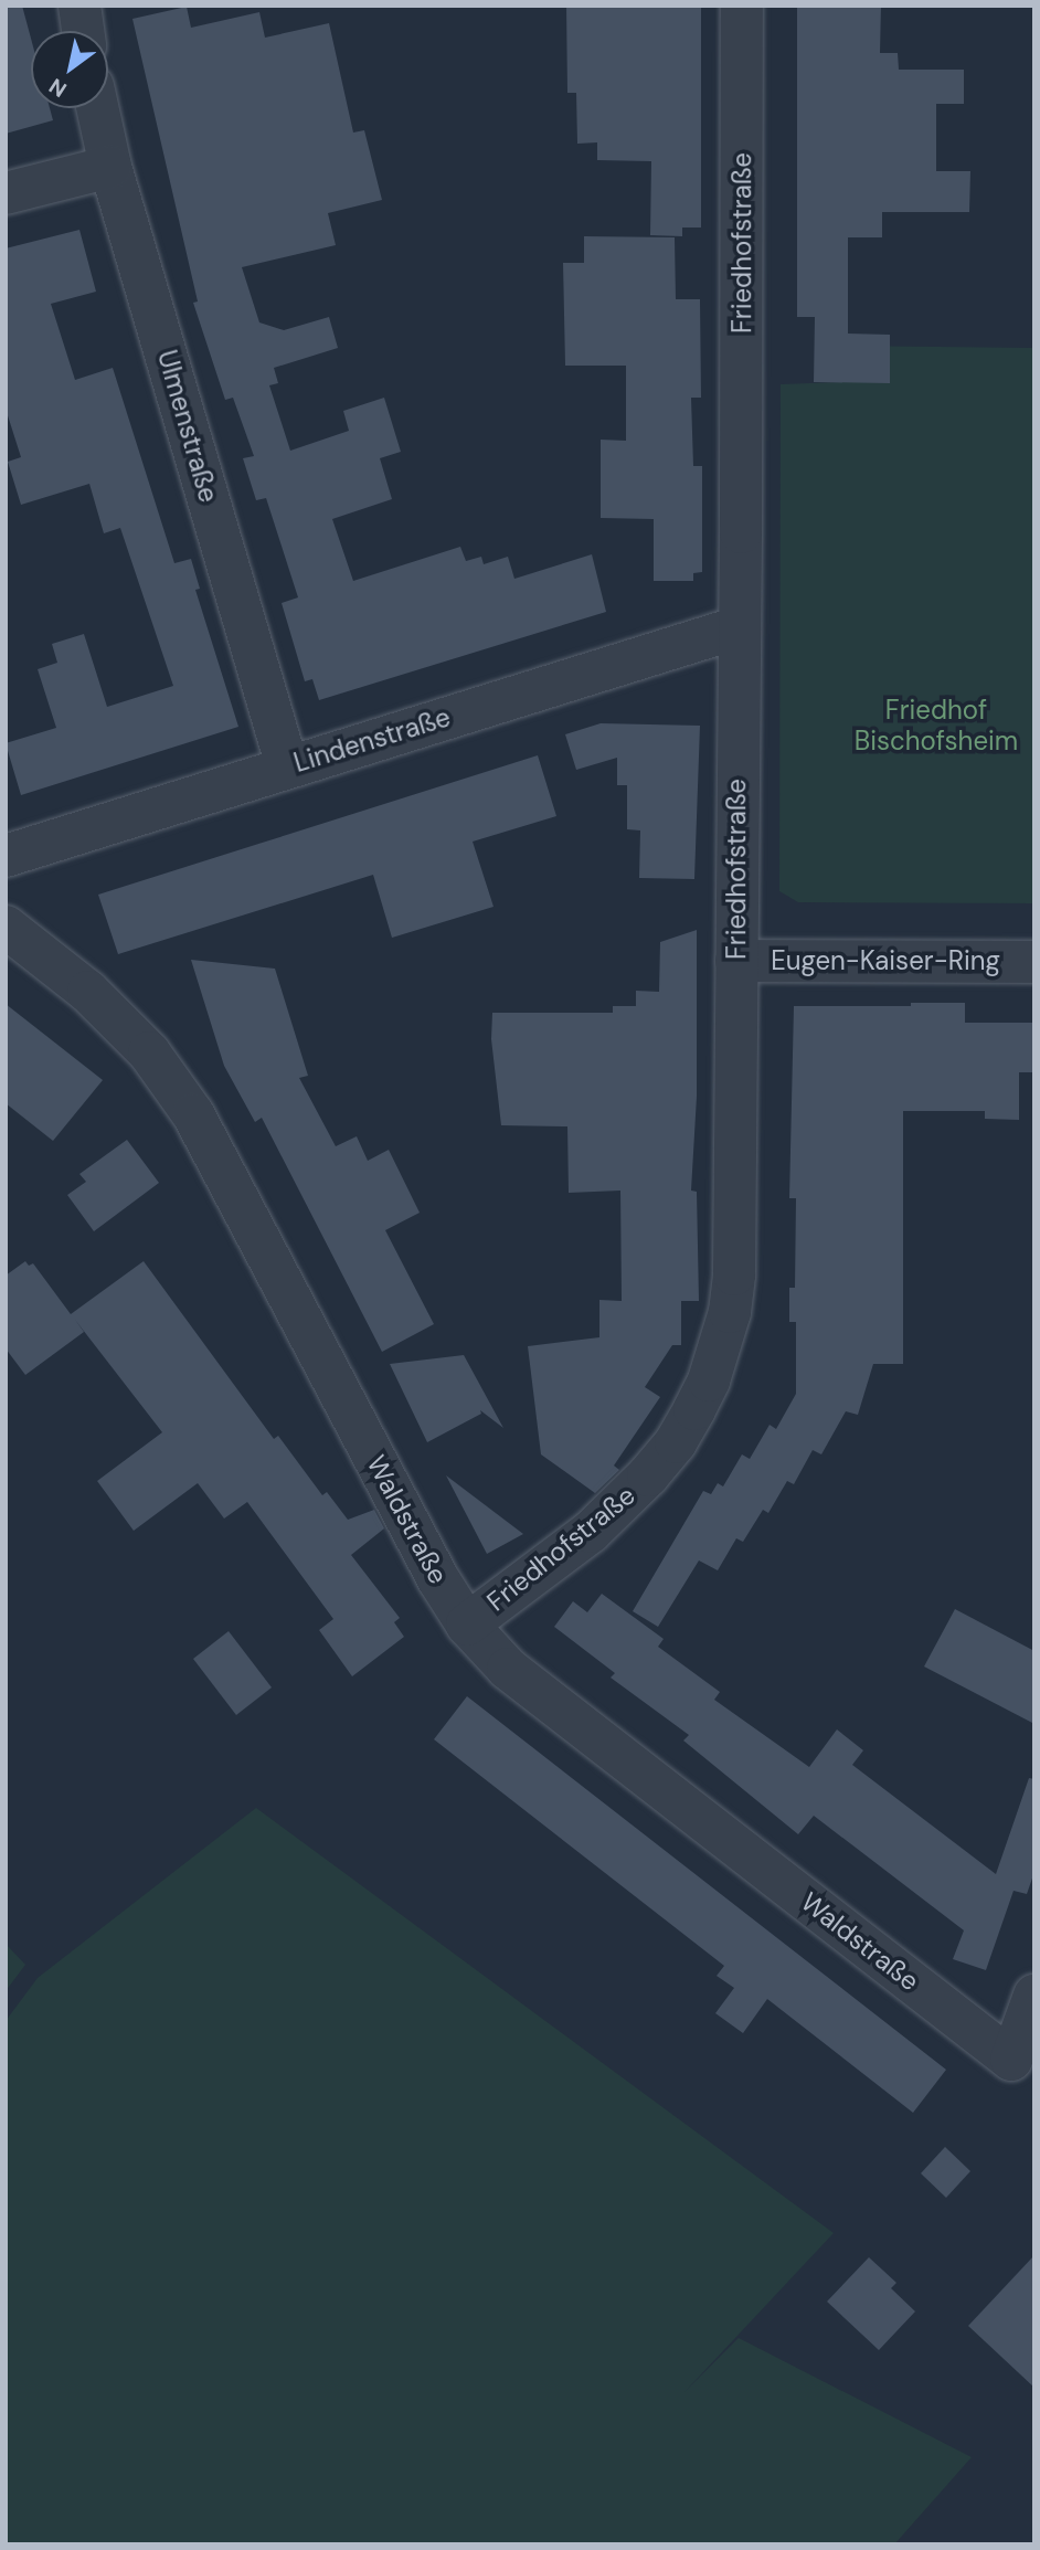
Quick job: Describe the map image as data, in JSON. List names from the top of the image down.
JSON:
{
  "streets": {
    "street": [
      "Friedhofstraße",
      "Ulmenstraße",
      "Lindenstraße",
      "Eugen-Kaiser-Ring",
      "Waldstraße"
    ]
  },
  "crossings": [
    ["Friedhofstraße", "Lindenstraße"],
    ["Friedhofstraße", "Eugen-Kaiser-Ring"],
    ["Friedhofstraße", "Waldstraße"],
    ["Ulmenstraße", "Lindenstraße"]
  ],
  "parks": ["Friedhof Bischofsheim"],
  "north": "bottom left"
}
